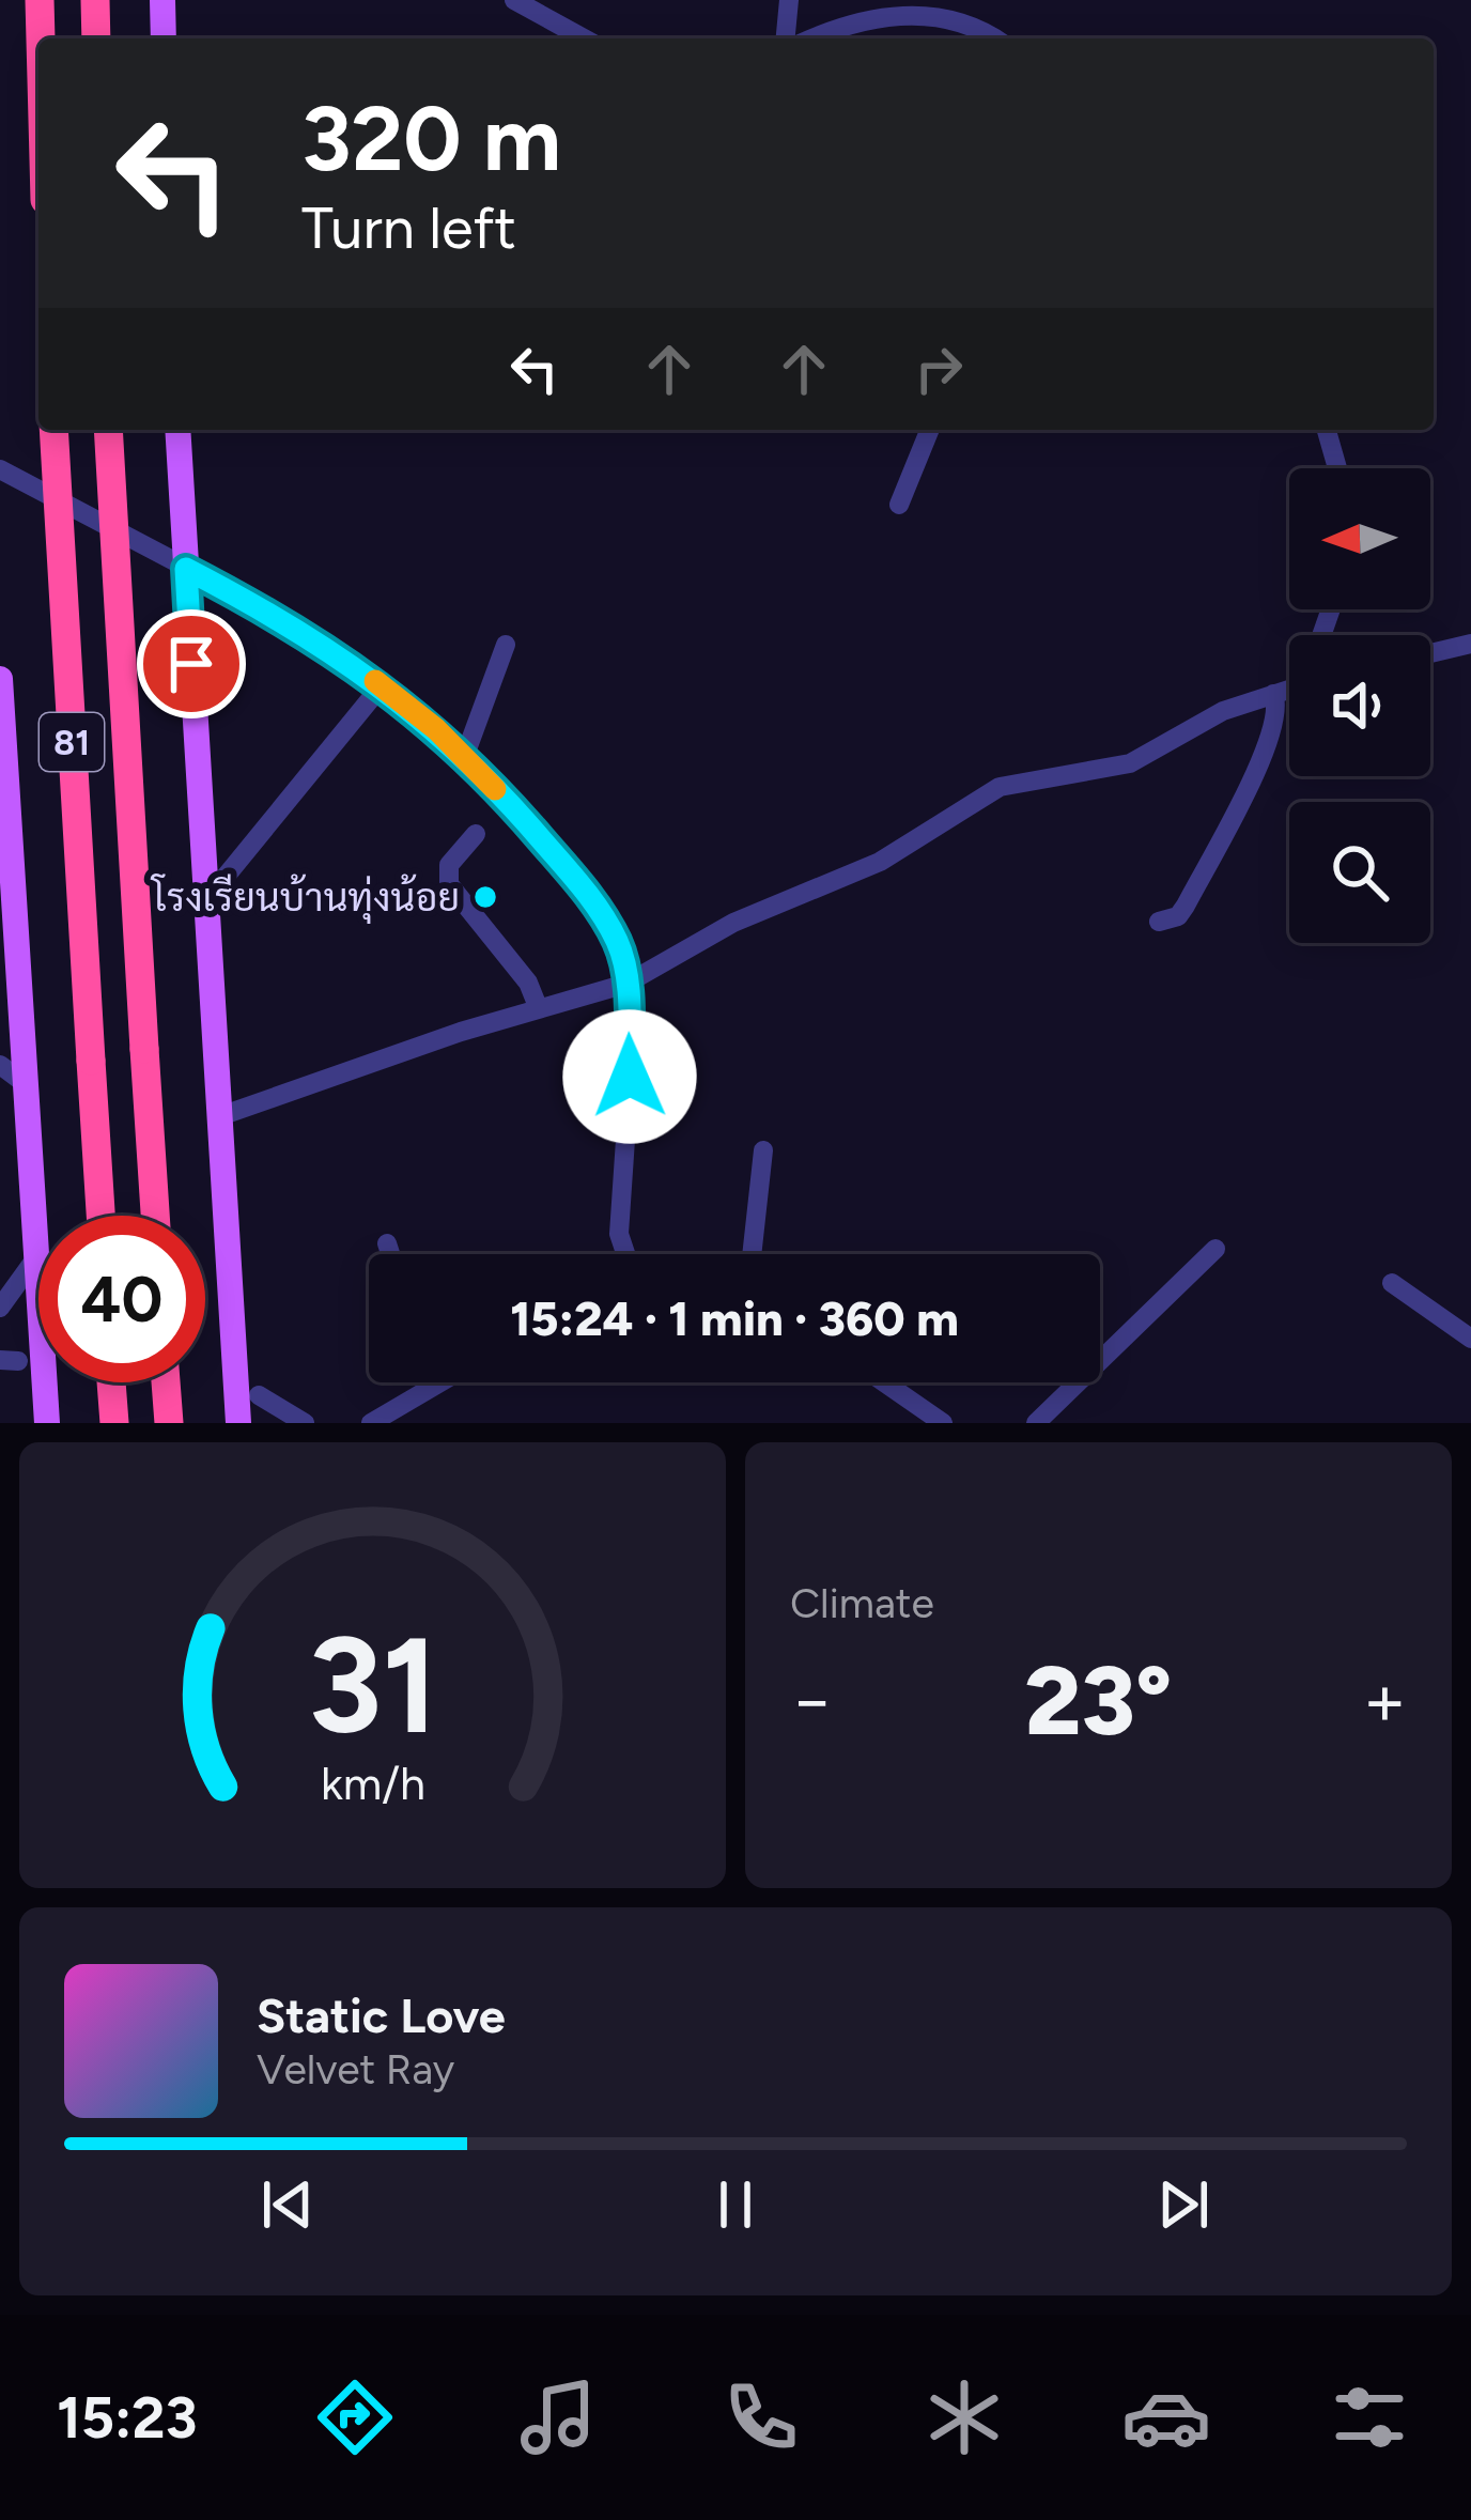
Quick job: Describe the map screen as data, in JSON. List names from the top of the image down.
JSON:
{
  "streets": {
    "highway": ["81"]
  },
  "places": ["โรงเรียนบ้านทุ่งน้อย"],
  "north": "left",
  "page": {
    "turn": ["320 m", "Turn left"],
    "limit": "40",
    "trip": "15:24 · 1 min · 360 m",
    "tile": "Climate",
    "heat": ["−", "23°", "+"],
    "song": ["Static Love", "Velvet Ray"],
    "tabs": "15:23",
    "gauge": ["31", "km/h"]
  }
}
